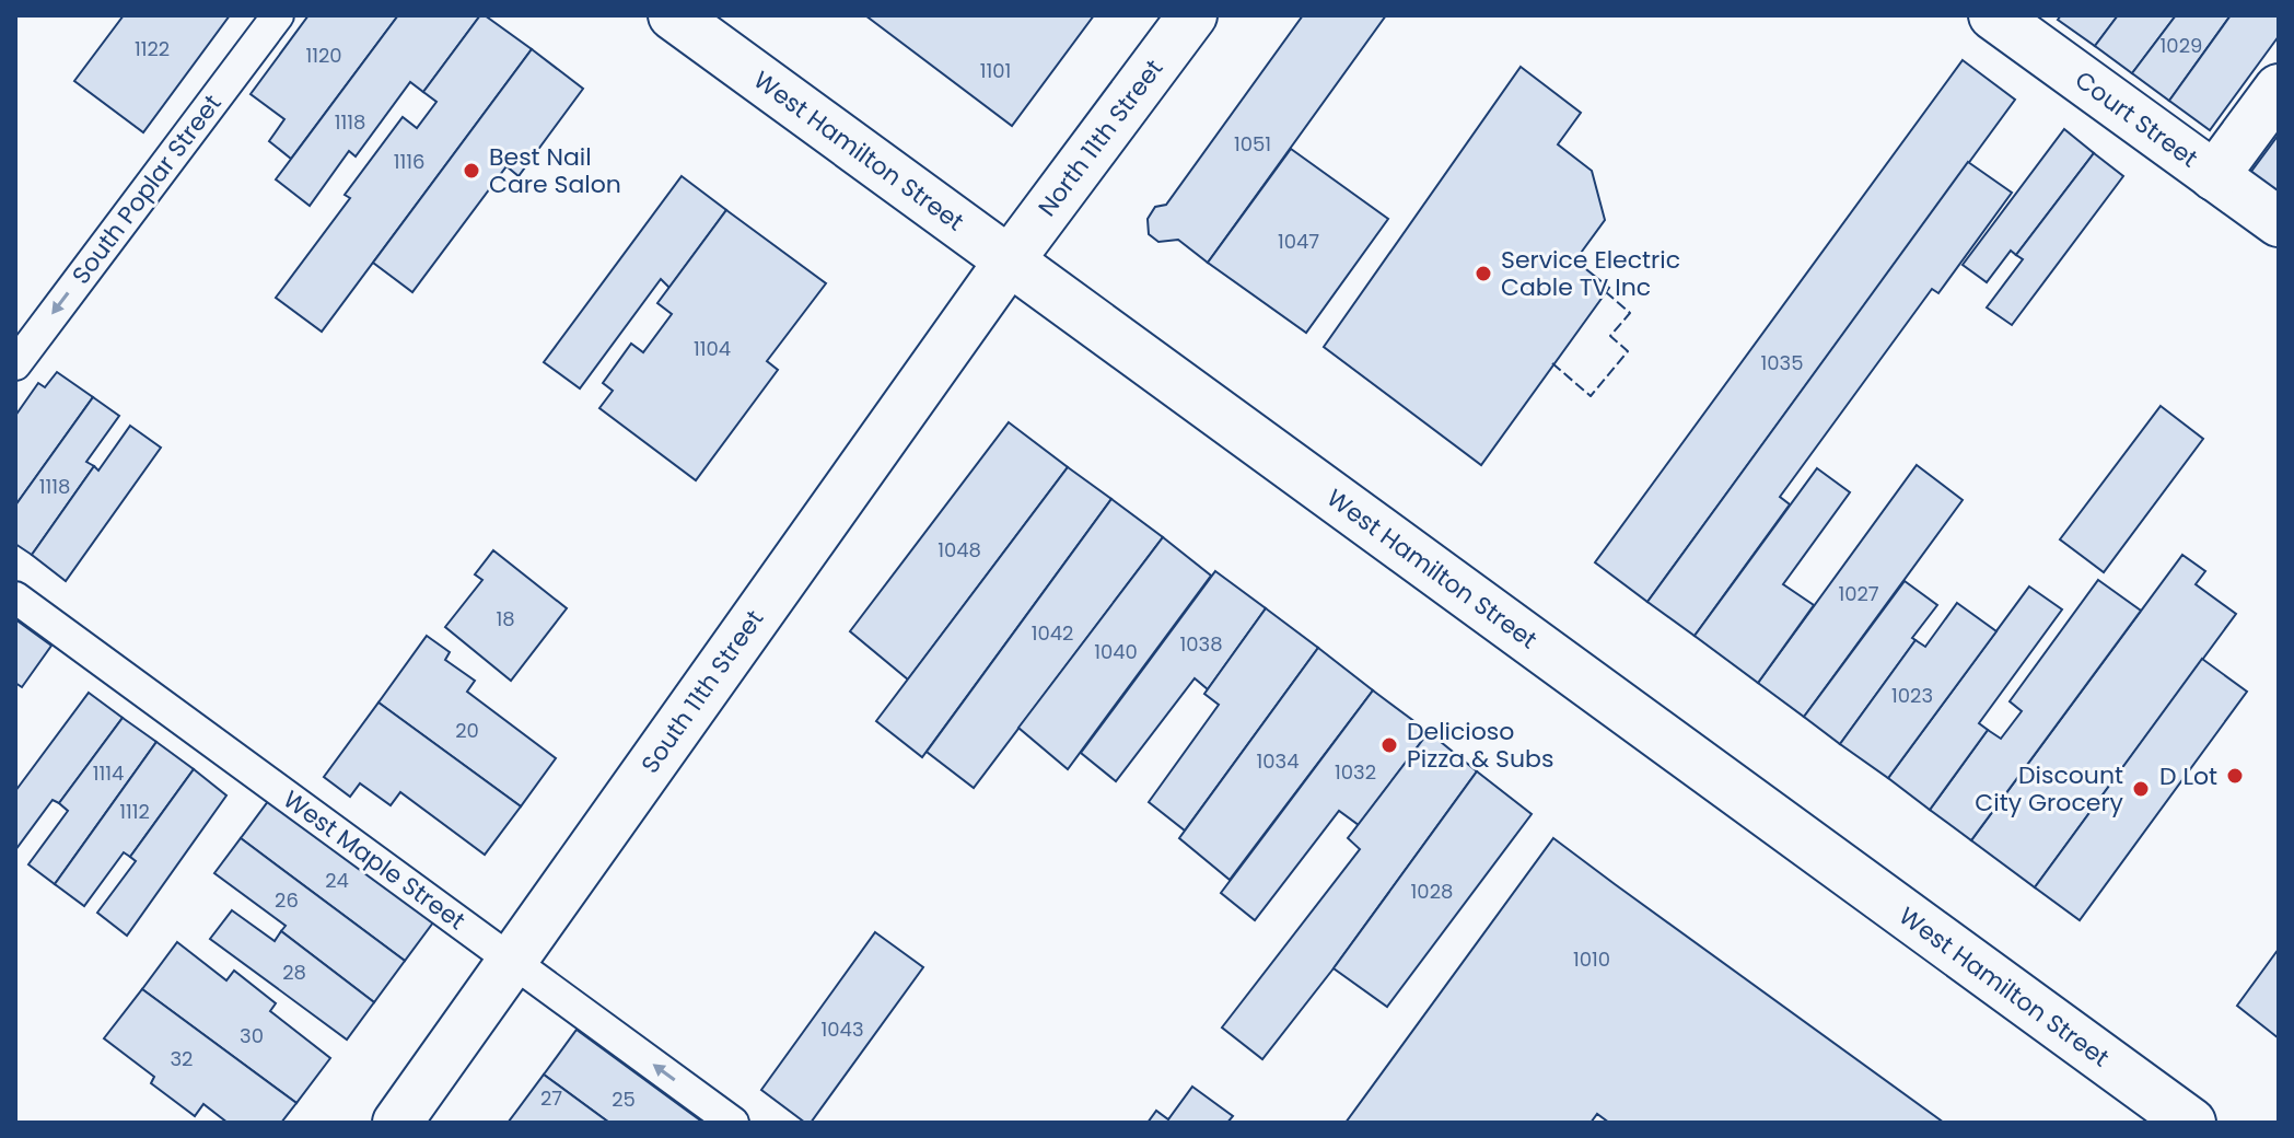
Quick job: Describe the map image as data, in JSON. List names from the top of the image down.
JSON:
{
  "streets": {
    "main road": [
      "Court Street",
      "North 11th Street",
      "West Hamilton Street",
      "South 11th Street"
    ],
    "lane": ["South Poplar Street", "West Maple Street"]
  },
  "crossings": [
    ["North 11th Street", "West Hamilton Street"],
    ["North 11th Street", "South 11th Street"],
    ["West Hamilton Street", "South 11th Street"],
    ["South 11th Street", "West Maple Street"]
  ],
  "one_way": ["South Poplar Street"],
  "places": [
    "Best Nail Care Salon",
    "Service Electric Cable TV Inc",
    "Delicioso Pizza & Subs",
    "D Lot",
    "Discount City Grocery"
  ],
  "house_numbers": [
    "1029",
    "1122",
    "1120",
    "1101",
    "1118",
    "1051",
    "1116",
    "1047",
    "1104",
    "1035",
    "1118",
    "1048",
    "1027",
    "18",
    "1042",
    "1038",
    "1040",
    "1023",
    "20",
    "1034",
    "1032",
    "1114",
    "1112",
    "24",
    "1028",
    "26",
    "1010",
    "28",
    "1043",
    "30",
    "32",
    "27",
    "25"
  ]
}
